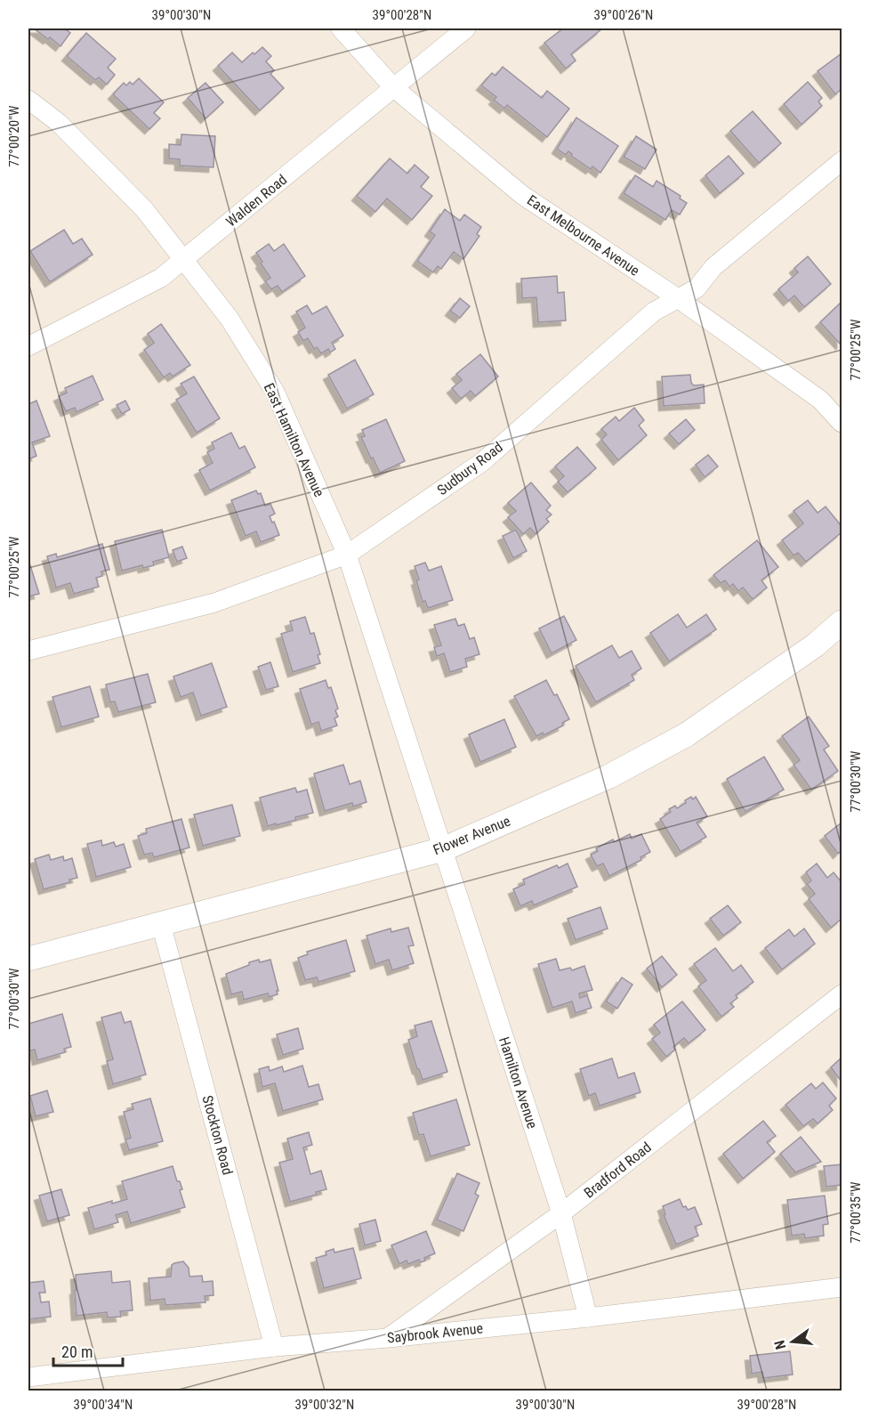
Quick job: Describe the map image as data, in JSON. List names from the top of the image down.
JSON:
{
  "streets": {
    "street": [
      "Walden Road",
      "East Melbourne Avenue",
      "East Hamilton Avenue",
      "Sudbury Road",
      "Flower Avenue",
      "Hamilton Avenue",
      "Stockton Road",
      "Bradford Road",
      "Saybrook Avenue"
    ]
  },
  "crossings": [
    ["Walden Road", "East Melbourne Avenue"],
    ["Walden Road", "East Hamilton Avenue"],
    ["East Melbourne Avenue", "Sudbury Road"],
    ["East Hamilton Avenue", "Sudbury Road"],
    ["East Hamilton Avenue", "Flower Avenue"],
    ["East Hamilton Avenue", "Hamilton Avenue"],
    ["Flower Avenue", "Hamilton Avenue"],
    ["Flower Avenue", "Stockton Road"],
    ["Hamilton Avenue", "Bradford Road"],
    ["Hamilton Avenue", "Saybrook Avenue"],
    ["Stockton Road", "Saybrook Avenue"],
    ["Bradford Road", "Saybrook Avenue"]
  ],
  "scale_bar": "20 m",
  "north": "left",
  "coordinates": [
    "39°00'30\"N",
    "39°00'28\"N",
    "39°00'26\"N",
    "77°00'20\"W",
    "77°00'25\"W",
    "77°00'30\"W",
    "77°00'35\"W",
    "39°00'34\"N",
    "39°00'32\"N"
  ]
}
